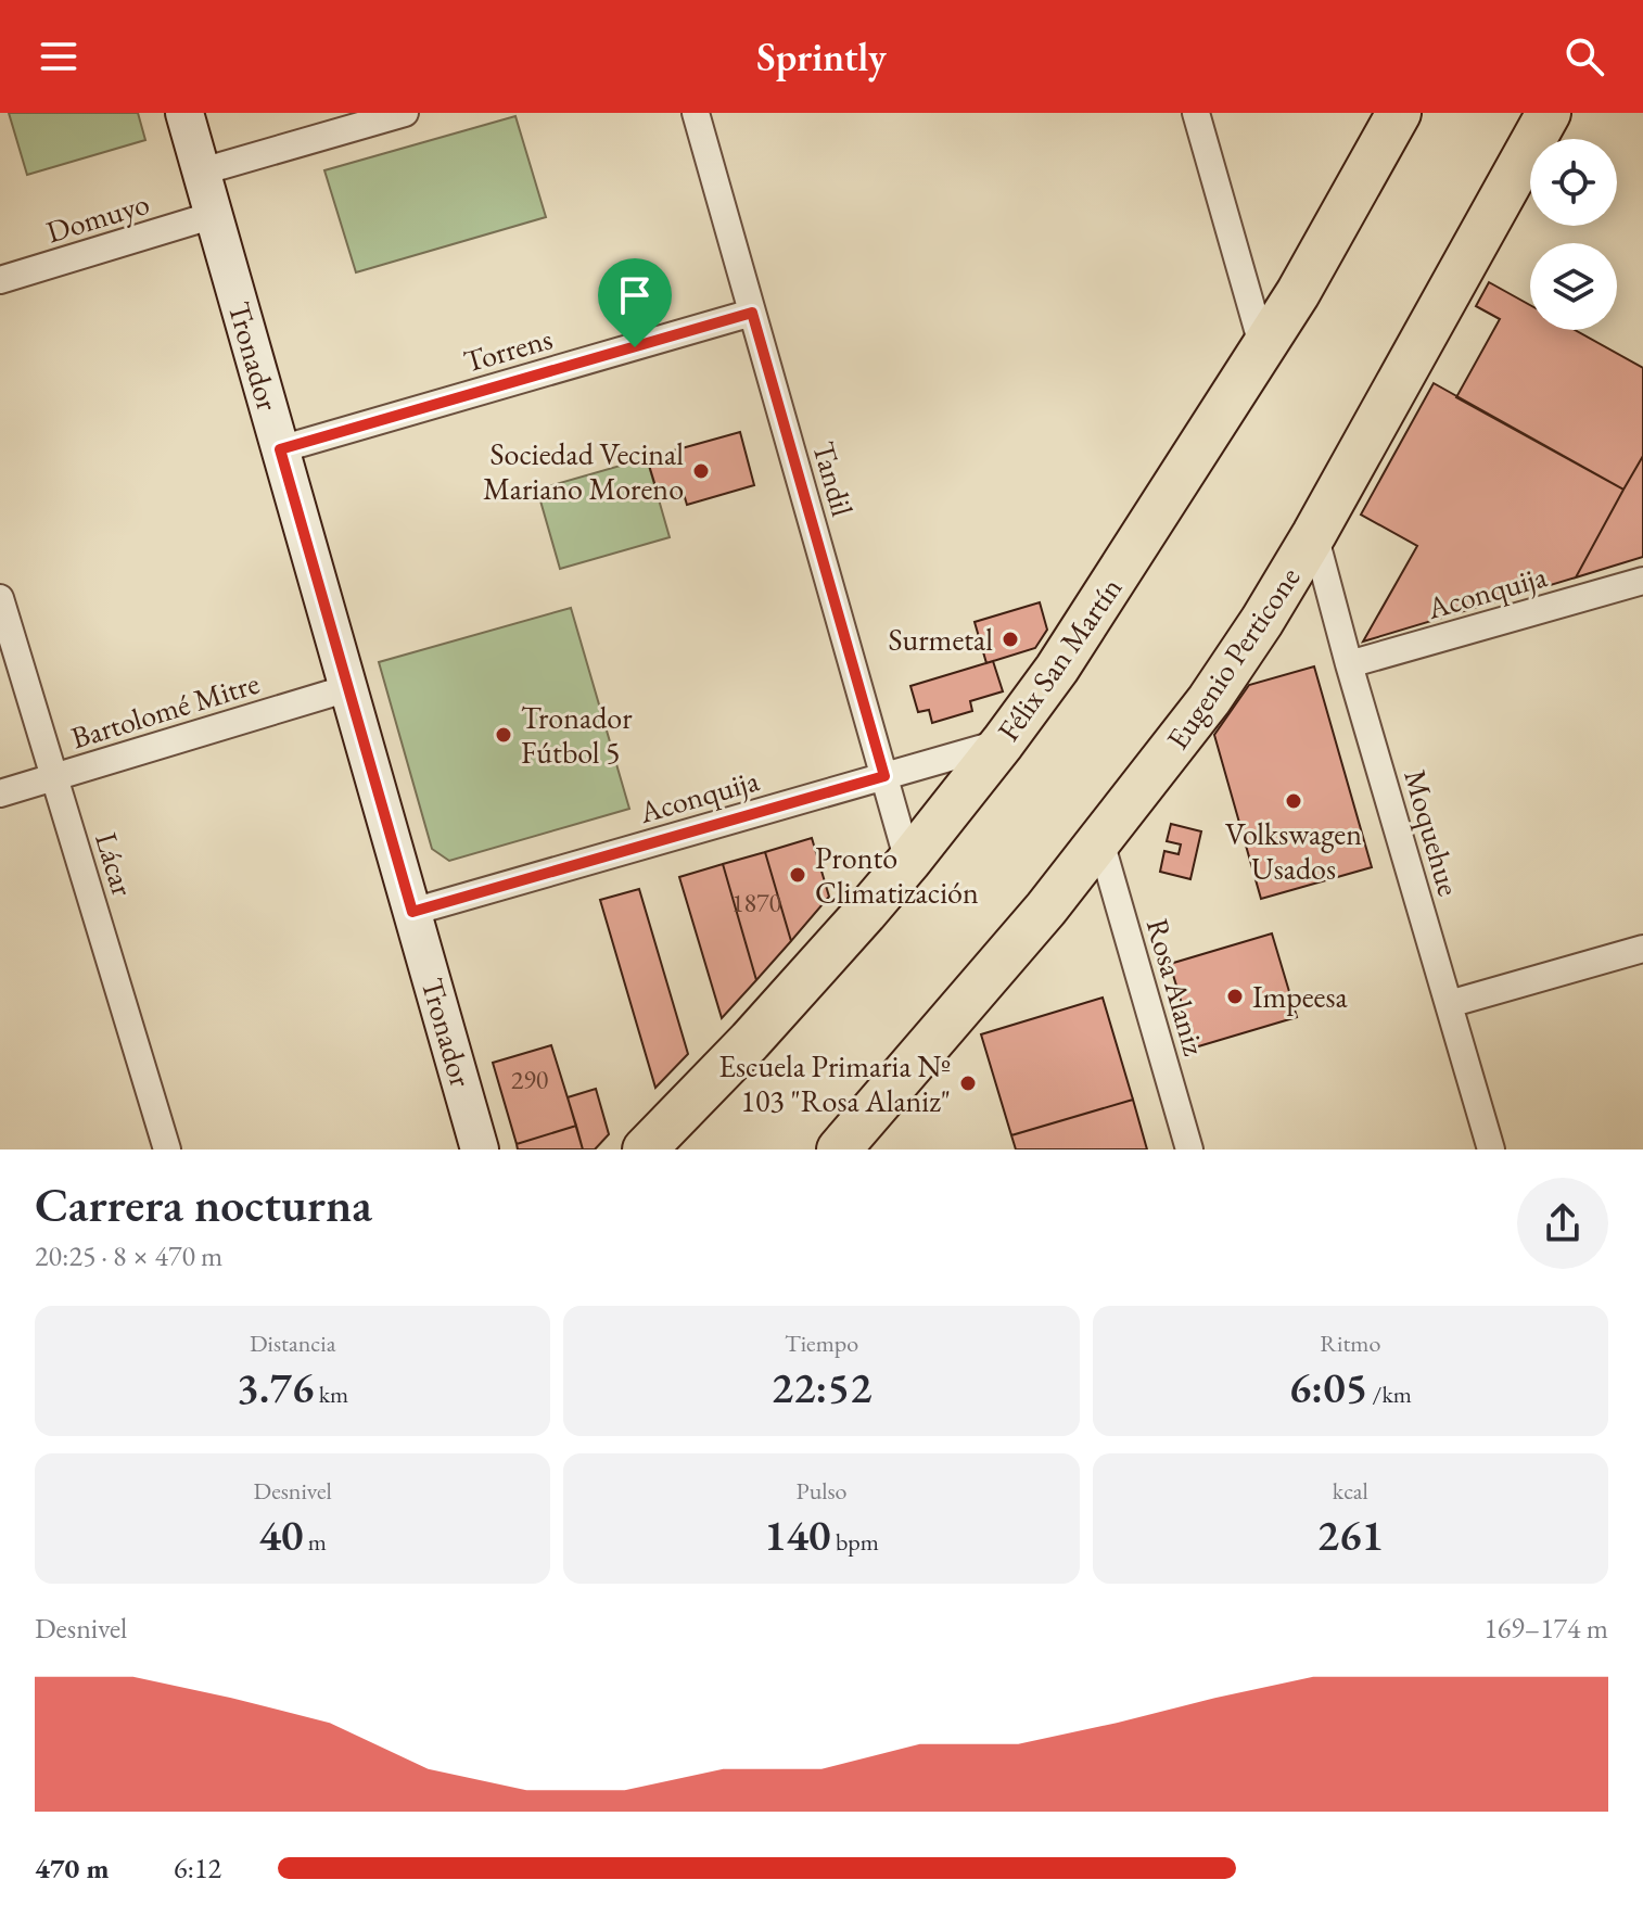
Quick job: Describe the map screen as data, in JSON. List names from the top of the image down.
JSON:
{
  "streets": {
    "highway": ["Eugenio Perticone", "Félix San Martín"],
    "main road": ["Tronador"],
    "street": [
      "Domuyo",
      "Torrens",
      "Tandil",
      "Aconquija",
      "Bartolomé Mitre",
      "Moquehue",
      "Lácar",
      "Rosa Alaniz"
    ]
  },
  "crossings": [
    ["Domuyo", "Tronador"],
    ["Torrens", "Tronador"],
    ["Torrens", "Tandil"],
    ["Tronador", "Aconquija"],
    ["Tronador", "Bartolomé Mitre"],
    ["Tandil", "Aconquija"],
    ["Tandil", "Félix San Martín"],
    ["Aconquija", "Félix San Martín"],
    ["Aconquija", "Moquehue"],
    ["Eugenio Perticone", "Moquehue"],
    ["Eugenio Perticone", "Rosa Alaniz"],
    ["Bartolomé Mitre", "Lácar"]
  ],
  "places": [
    "Sociedad Vecinal Mariano Moreno",
    "Surmetal",
    "Tronador Fútbol 5",
    "Volkswagen Usados",
    "Pronto Climatización",
    "Impeesa",
    "Escuela Primaria Nº 103 \"Rosa Alaniz\""
  ],
  "house_numbers": ["1870", "290"],
  "page": {
    "header": "Sprintly",
    "heading": ["Carrera nocturna", "20:25 · 8 × 470 m"],
    "stats": [
      ["Distancia", "3.76 km"],
      ["Tiempo", "22:52"],
      ["Ritmo", "6:05 /km"],
      ["Desnivel", "40 m"],
      ["Pulso", "140 bpm"],
      ["kcal", "261"]
    ],
    "chart": ["Desnivel", "169–174 m"],
    "list": [
      {
        "name": "470 m",
        "note": "6:12"
      }
    ]
  }
}
